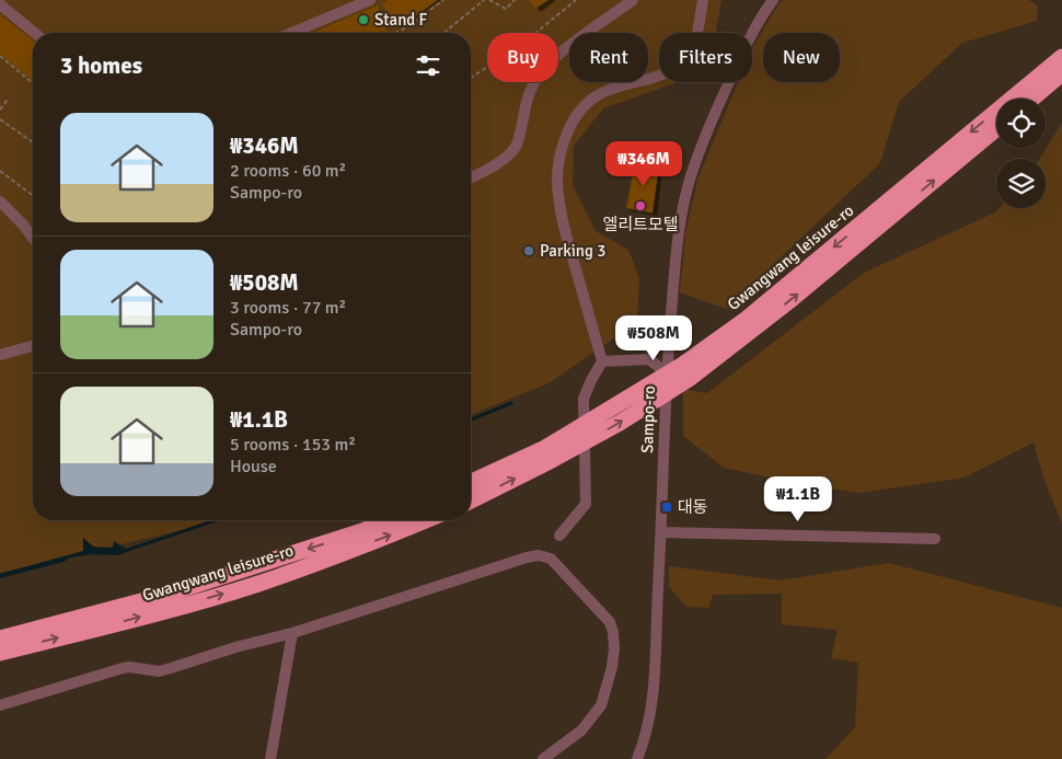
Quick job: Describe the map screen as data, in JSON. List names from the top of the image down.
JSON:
{
  "streets": {
    "highway": ["Gwangwang leisure-ro"],
    "street": ["Sampo-ro"]
  },
  "crossings": [
    ["Gwangwang leisure-ro", "Sampo-ro"]
  ],
  "places": {
    "other": ["Stand F", "엘리트모텔", "Parking 3"],
    "transit": ["대동"]
  },
  "page": {
    "chip": [
      "Buy",
      "Rent",
      "Filters",
      "New"
    ],
    "heading": "3 homes",
    "list": [
      {
        "name": "₩346M",
        "note": "2 rooms · 60 m² · Sampo-ro"
      },
      {
        "name": "₩508M",
        "note": "3 rooms · 77 m² · Sampo-ro"
      },
      {
        "name": "₩1.1B",
        "note": "5 rooms · 153 m² · House"
      }
    ],
    "price": ["₩346M", "₩508M", "₩1.1B"]
  }
}
